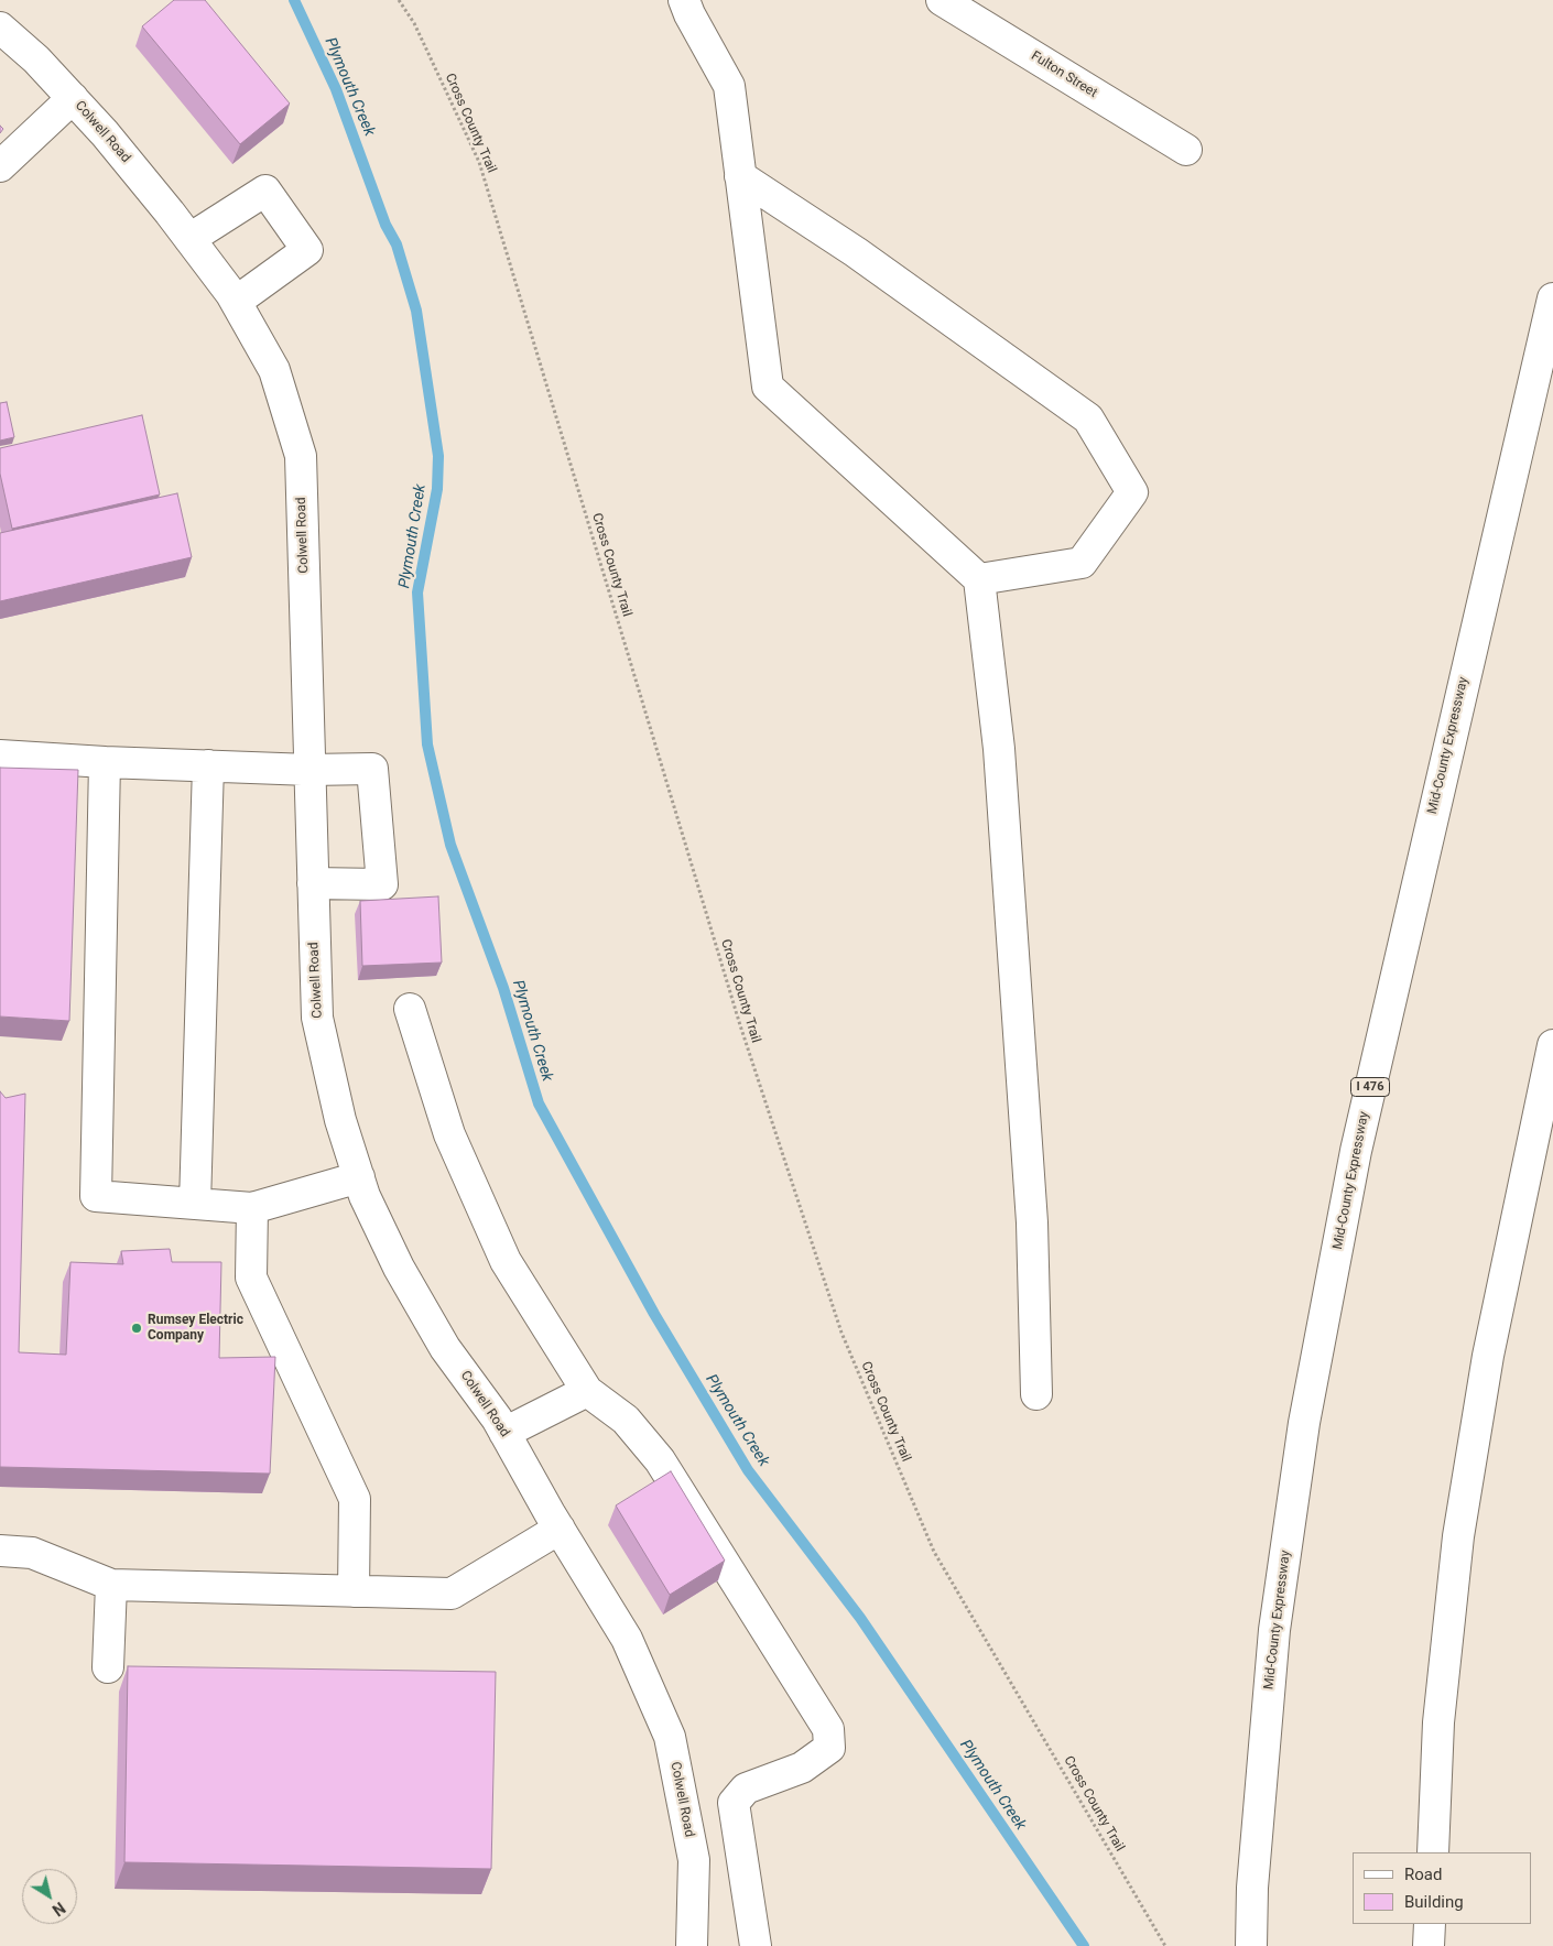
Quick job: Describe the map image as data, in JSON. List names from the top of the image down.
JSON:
{
  "streets": {
    "main road": [
      "Fulton Street",
      "Colwell Road",
      "Mid-County Expressway",
      "I 476"
    ],
    "path": ["Cross County Trail"]
  },
  "water": ["Plymouth Creek"],
  "places": ["Rumsey Electric Company"],
  "legend": ["Road", "Building"],
  "north": "bottom right"
}
